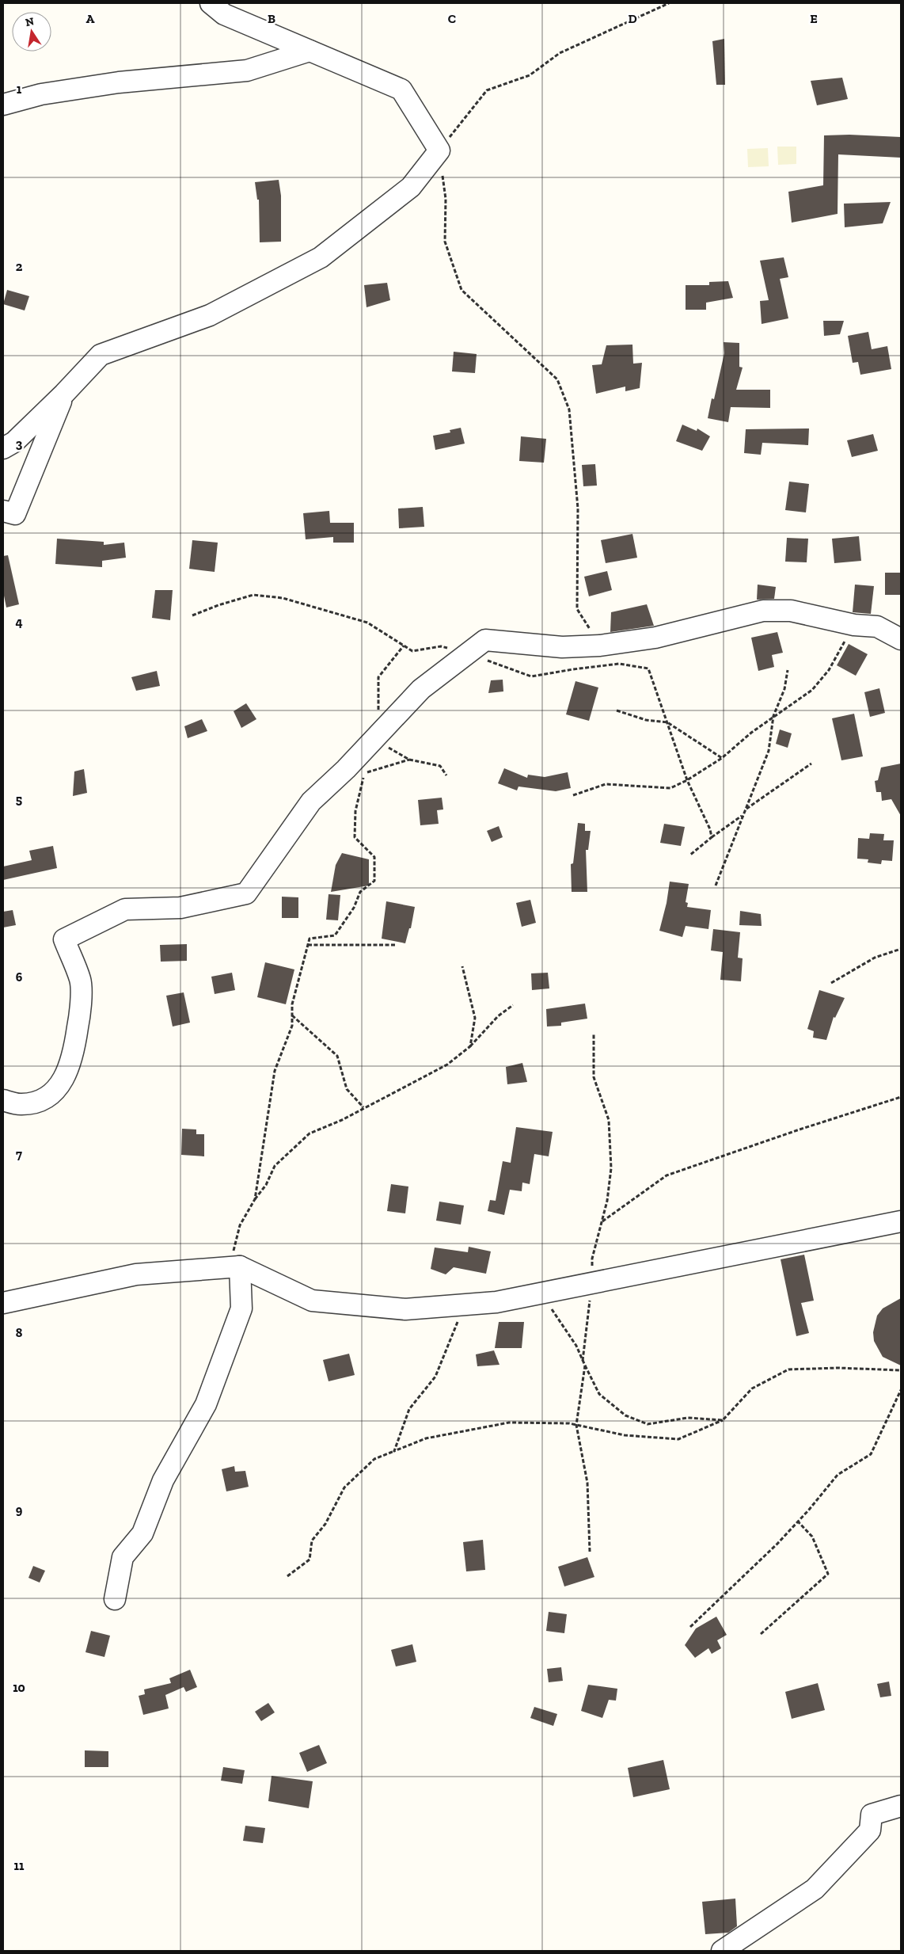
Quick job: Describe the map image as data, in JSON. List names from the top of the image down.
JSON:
{
  "north": "top",
  "grid": {
    "columns": [
      "A",
      "B",
      "C",
      "D",
      "E"
    ],
    "rows": [
      "1",
      "2",
      "3",
      "4",
      "5",
      "6",
      "7",
      "8",
      "9",
      "10",
      "11"
    ]
  }
}
